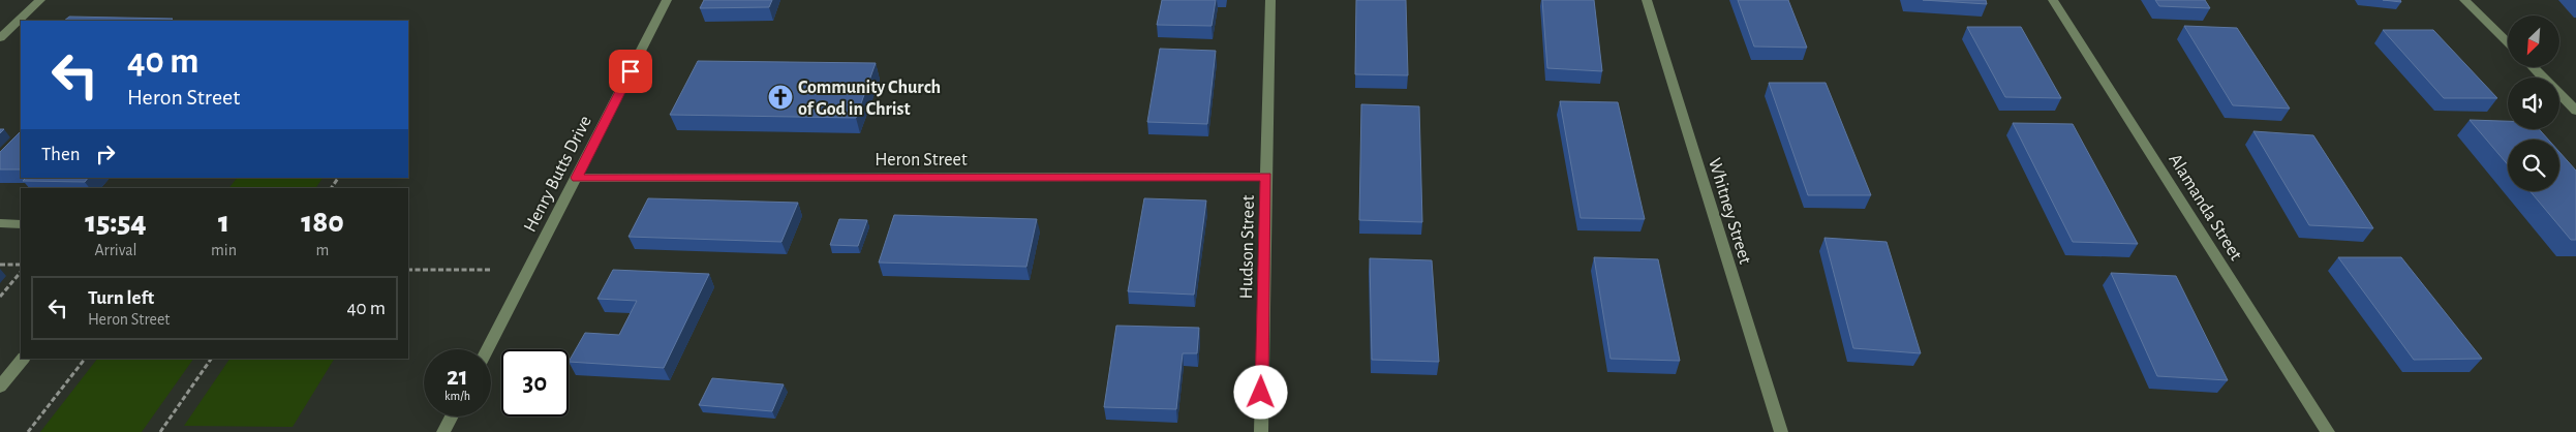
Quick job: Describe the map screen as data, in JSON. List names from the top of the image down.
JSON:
{
  "streets": {
    "street": [
      "Heron Street",
      "Henry Butts Drive",
      "Alamanda Street",
      "Whitney Street",
      "Hudson Street"
    ]
  },
  "crossings": [
    ["Heron Street", "Henry Butts Drive"],
    ["Heron Street", "Hudson Street"]
  ],
  "places": {
    "church": ["Community Church of God in Christ"]
  },
  "north": "bottom left",
  "page": {
    "turn": ["40 m", "Heron Street"],
    "then": "Then",
    "eta": [
      "15:54",
      "Arrival",
      "1",
      "min",
      "180",
      "m"
    ],
    "list": [
      {
        "name": "Turn left",
        "note": "Heron Street",
        "value": "40 m"
      }
    ],
    "speed": "21 km/h",
    "limit": "30"
  }
}
